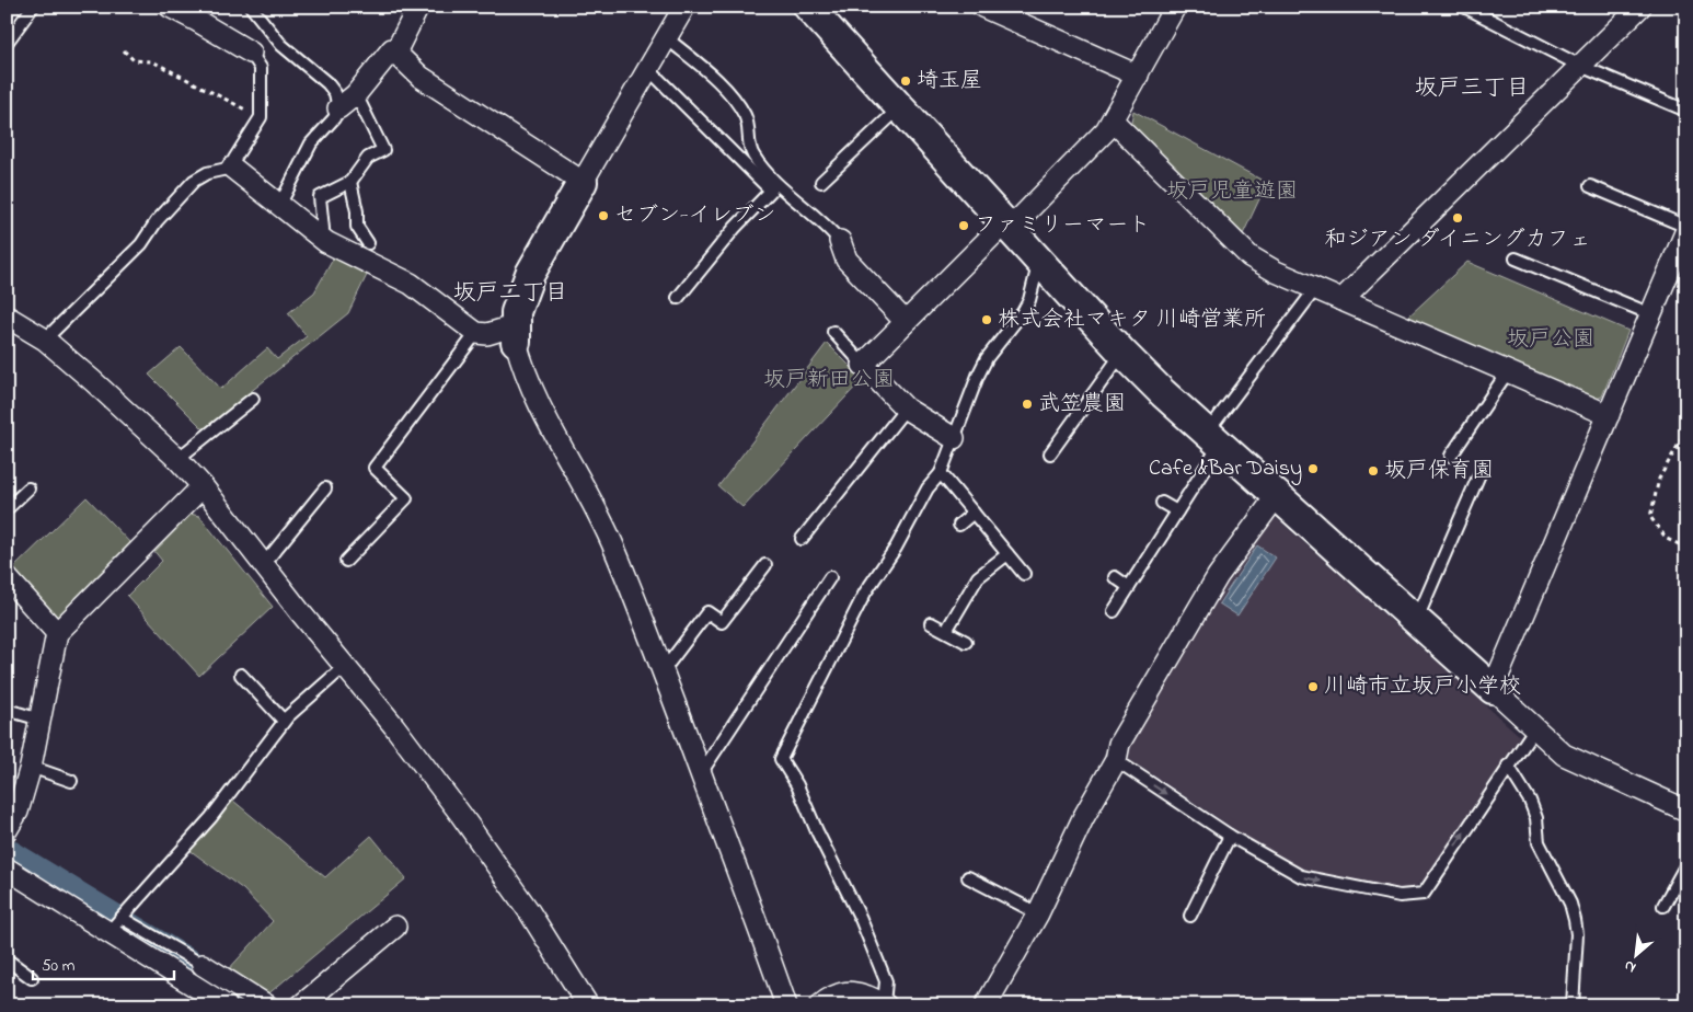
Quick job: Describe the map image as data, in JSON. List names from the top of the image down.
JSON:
{
  "districts": ["坂戸三丁目", "坂戸二丁目"],
  "parks": ["坂戸児童遊園", "坂戸公園", "坂戸新田公園"],
  "places": [
    "埼玉屋",
    "セブン-イレブン",
    "和ジアン ダイニングカフェ",
    "ファミリーマート",
    "株式会社マキタ 川崎営業所",
    "武笠農園",
    "Cafe &Bar Daisy",
    "坂戸保育園",
    "川崎市立坂戸小学校"
  ],
  "scale_bar": "50 m",
  "north": "bottom left"
}
